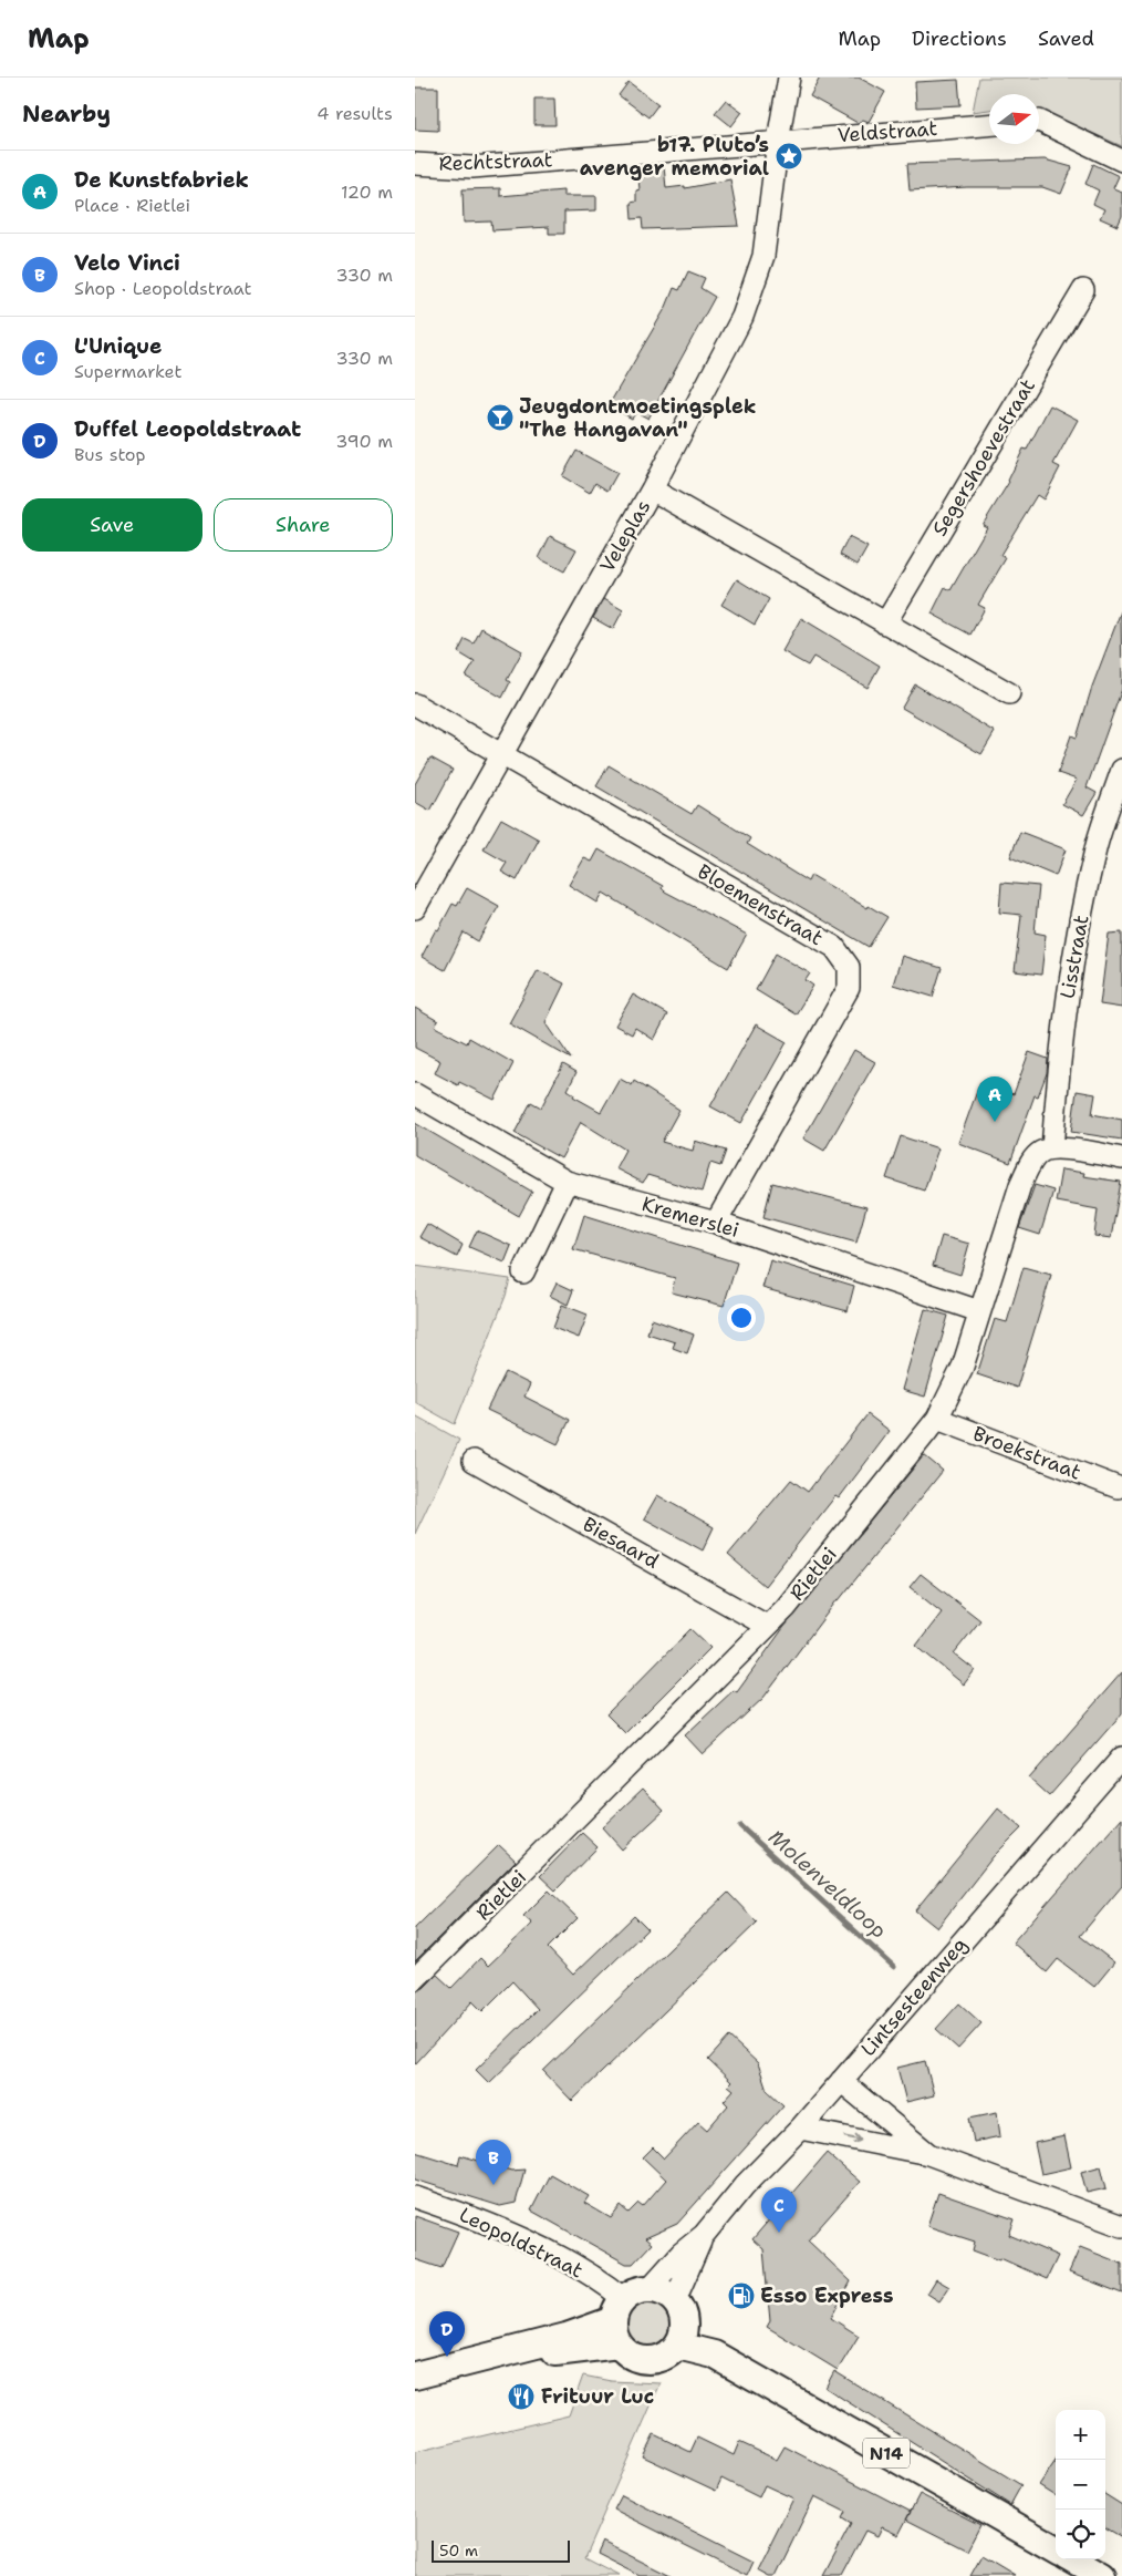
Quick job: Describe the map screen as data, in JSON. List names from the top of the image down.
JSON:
{
  "streets": {
    "main road": ["N14"],
    "street": [
      "Veldstraat",
      "Rechtstraat",
      "Segershoevestraat",
      "Veleplas",
      "Bloemenstraat",
      "Lisstraat",
      "Kremerslei",
      "Broekstraat",
      "Biesaard",
      "Rietlei",
      "Lintsesteenweg",
      "Leopoldstraat"
    ]
  },
  "crossings": [
    ["Veldstraat", "Rechtstraat"],
    ["Veldstraat", "Veleplas"],
    ["Rechtstraat", "Veleplas"],
    ["Veleplas", "Bloemenstraat"],
    ["Bloemenstraat", "Kremerslei"],
    ["Lisstraat", "Rietlei"],
    ["Kremerslei", "Rietlei"],
    ["Broekstraat", "Rietlei"],
    ["Biesaard", "Rietlei"],
    ["Leopoldstraat", "N14"]
  ],
  "water": ["Molenveldloop"],
  "places": {
    "place": ["b17. Pluto’s avenger memorial"],
    "bar": ["Jeugdontmoetingsplek \"The Hangavan\""],
    "fuel station": ["Esso Express"],
    "restaurant": ["Frituur Luc"]
  },
  "scale_bar": "50 m",
  "north": "right",
  "page": {
    "header": "Map",
    "nav": ["Map", "Directions", "Saved"],
    "heading": ["Nearby", "4 results"],
    "list": [
      {
        "mark": "A",
        "name": "De Kunstfabriek",
        "note": "Place · Rietlei",
        "value": "120 m"
      },
      {
        "mark": "B",
        "name": "Velo Vinci",
        "note": "Shop · Leopoldstraat",
        "value": "330 m"
      },
      {
        "mark": "C",
        "name": "L'Unique",
        "note": "Supermarket",
        "value": "330 m"
      },
      {
        "mark": "D",
        "name": "Duffel Leopoldstraat",
        "note": "Bus stop",
        "value": "390 m"
      }
    ],
    "buttons": ["Save", "Share"],
    "pins": [
      "A",
      "B",
      "C",
      "D"
    ],
    "map_buttons": ["+", "−"],
    "scale": "50 m"
  }
}
